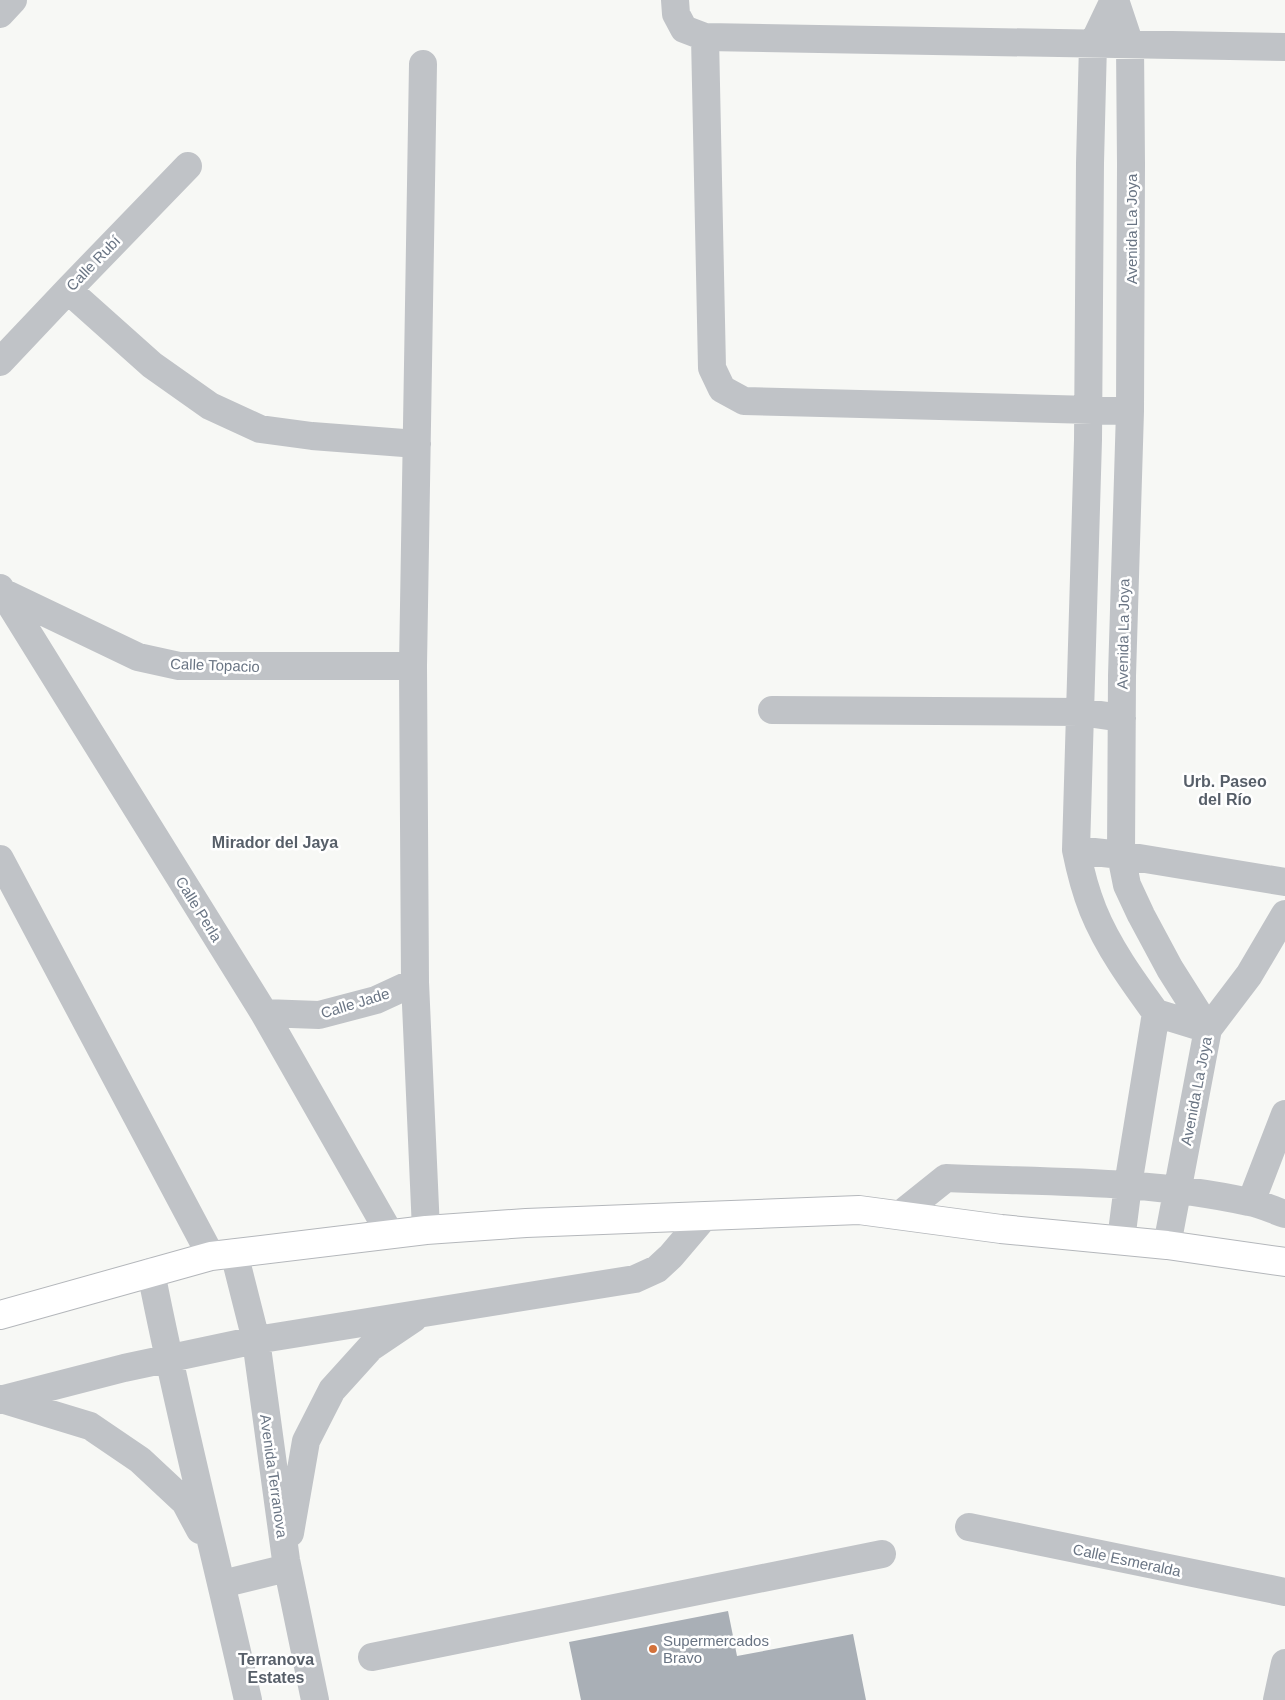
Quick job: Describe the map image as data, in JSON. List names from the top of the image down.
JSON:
{
  "streets": {
    "street": [
      "Avenida La Joya",
      "Calle Rubí",
      "Calle Topacio",
      "Calle Perla",
      "Calle Jade",
      "Avenida Terranova",
      "Calle Esmeralda"
    ]
  },
  "crossings": [
    ["Calle Topacio", "Calle Perla"],
    ["Calle Perla", "Calle Jade"]
  ],
  "districts": ["Urb. Paseo del Río", "Mirador del Jaya", "Terranova Estates"],
  "places": ["Supermercados Bravo"]
}
